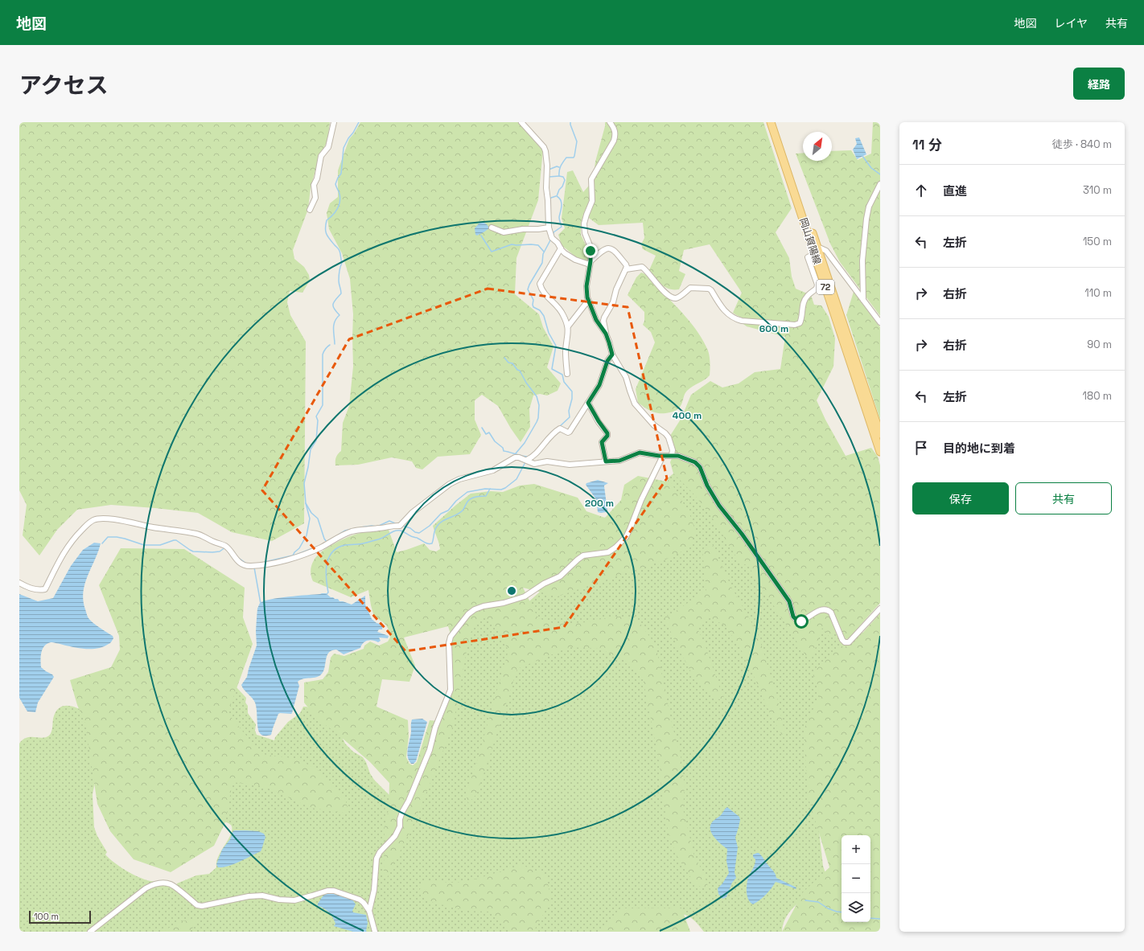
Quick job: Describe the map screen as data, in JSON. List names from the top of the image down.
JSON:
{
  "streets": {
    "main road": ["岡山賀陽線", "72"]
  },
  "scale_bar": "100 m",
  "north": "top right",
  "page": {
    "header": "地図",
    "nav": ["地図", "レイヤ", "共有"],
    "title": "アクセス",
    "buttons": [
      "経路",
      ["保存", "共有"]
    ],
    "heading": ["11 分", "徒歩 · 840 m"],
    "list": [
      ["直進", "310 m"],
      ["左折", "150 m"],
      ["右折", "110 m"],
      ["右折", "90 m"],
      ["左折", "180 m"],
      "目的地に到着"
    ],
    "map_buttons": ["+", "−"],
    "scale": "100 m"
  },
  "rings": ["600 m", "400 m", "200 m"]
}
